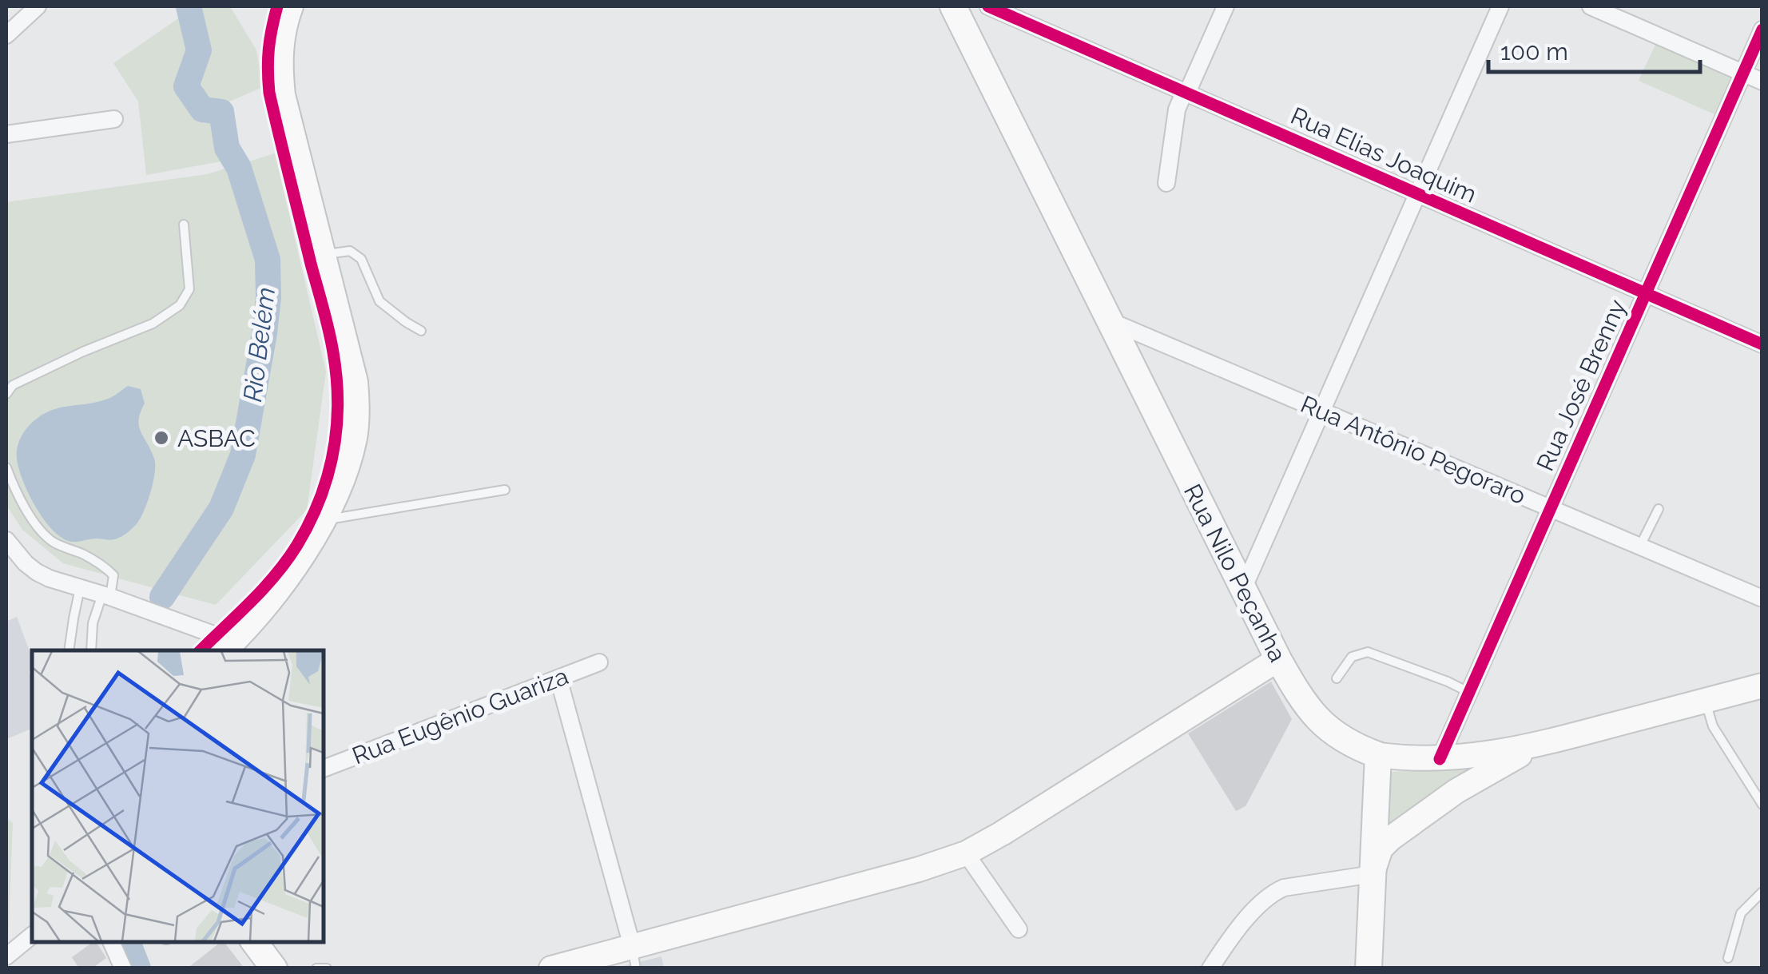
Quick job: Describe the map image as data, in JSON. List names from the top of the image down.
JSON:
{
  "streets": {
    "main road": ["Rua Nilo Peçanha"],
    "street": [
      "Rua Elias Joaquim",
      "Rua José Brenny",
      "Rua Antônio Pegoraro",
      "Rua Eugênio Guariza"
    ]
  },
  "crossings": [
    ["Rua Elias Joaquim", "Rua José Brenny"],
    ["Rua José Brenny", "Rua Antônio Pegoraro"],
    ["Rua José Brenny", "Rua Nilo Peçanha"],
    ["Rua Antônio Pegoraro", "Rua Nilo Peçanha"]
  ],
  "water": ["Rio Belém"],
  "places": ["ASBAC"],
  "scale_bar": "100 m"
}
